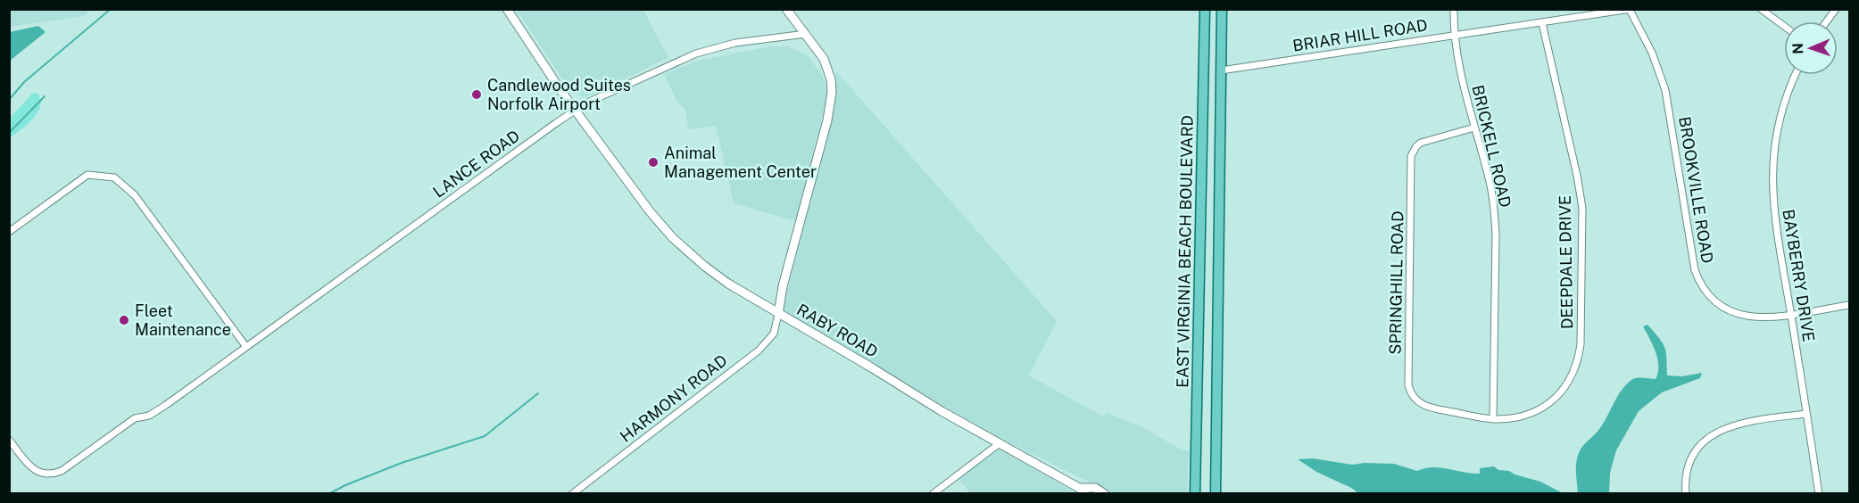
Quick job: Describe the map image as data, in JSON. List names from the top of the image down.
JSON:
{
  "streets": {
    "main road": ["EAST VIRGINIA BEACH BOULEVARD"],
    "street": [
      "BRIAR HILL ROAD",
      "BRICKELL ROAD",
      "LANCE ROAD",
      "BROOKVILLE ROAD",
      "DEEPDALE DRIVE",
      "BAYBERRY DRIVE",
      "SPRINGHILL ROAD",
      "RABY ROAD",
      "HARMONY ROAD"
    ]
  },
  "crossings": [
    ["BRIAR HILL ROAD", "BRICKELL ROAD"],
    ["BRIAR HILL ROAD", "BROOKVILLE ROAD"],
    ["BRIAR HILL ROAD", "EAST VIRGINIA BEACH BOULEVARD"],
    ["BRIAR HILL ROAD", "DEEPDALE DRIVE"],
    ["BRICKELL ROAD", "DEEPDALE DRIVE"],
    ["BRICKELL ROAD", "SPRINGHILL ROAD"],
    ["LANCE ROAD", "RABY ROAD"],
    ["BROOKVILLE ROAD", "BAYBERRY DRIVE"],
    ["DEEPDALE DRIVE", "SPRINGHILL ROAD"],
    ["RABY ROAD", "HARMONY ROAD"]
  ],
  "places": ["Candlewood Suites Norfolk Airport", "Animal Management Center", "Fleet Maintenance"],
  "north": "left"
}
